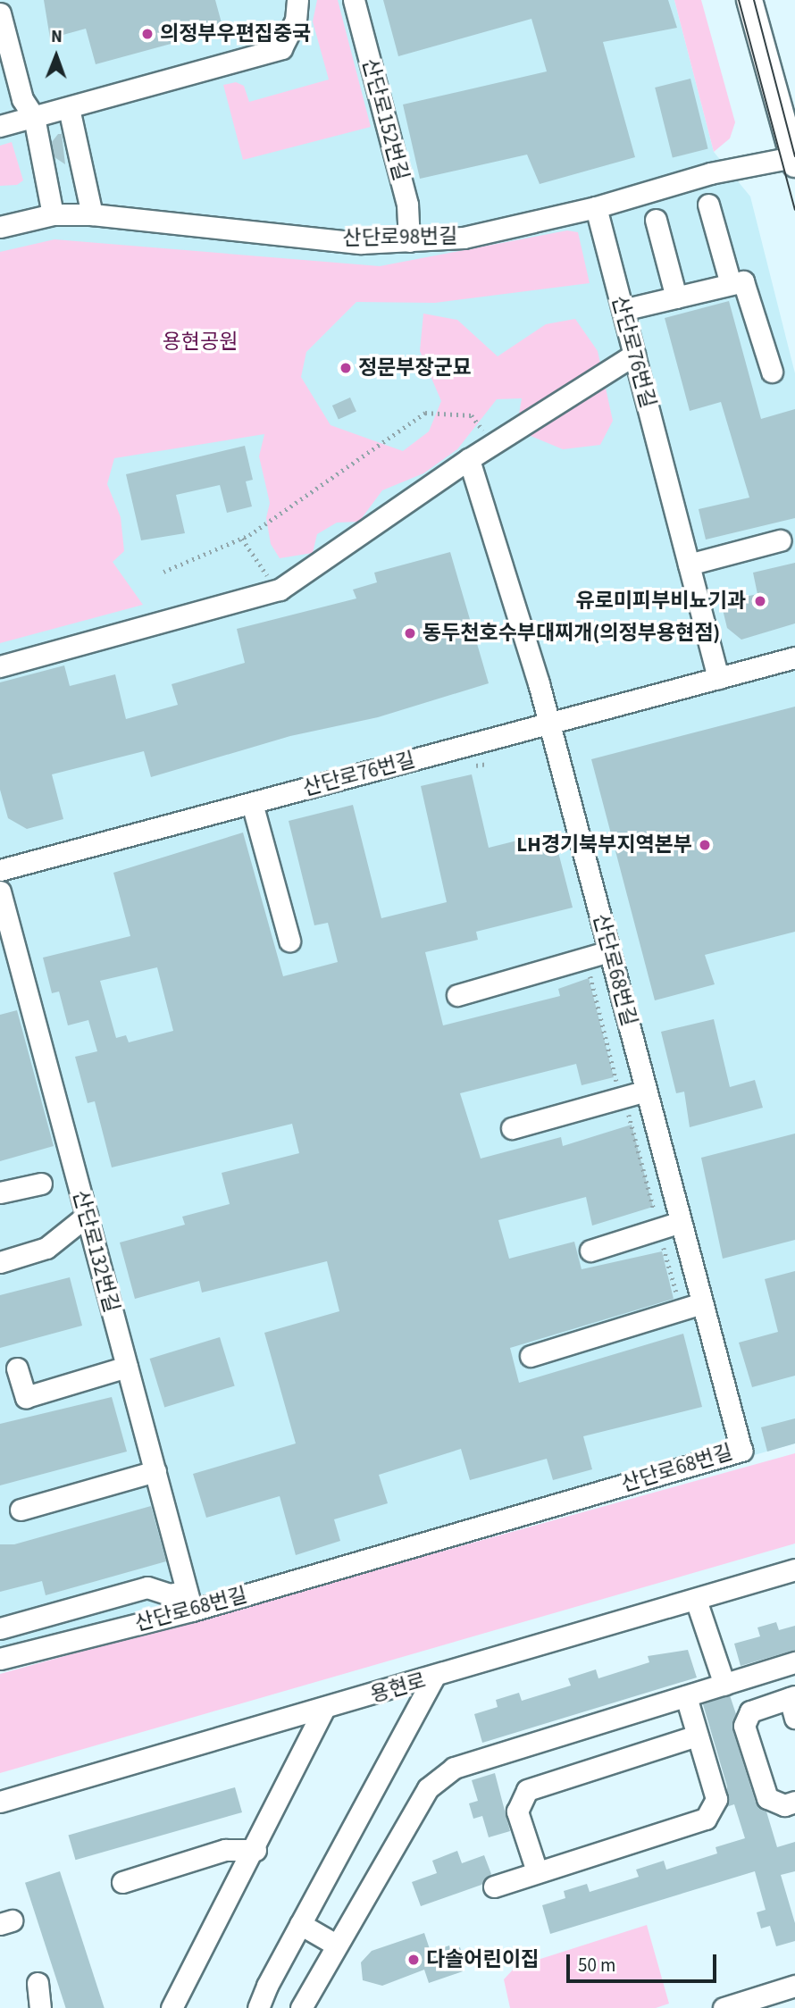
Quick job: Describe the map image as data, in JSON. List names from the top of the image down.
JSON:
{
  "streets": {
    "street": [
      "산단로152번길",
      "산단로98번길",
      "산단로76번길",
      "산단로68번길",
      "산단로132번길",
      "용현로"
    ]
  },
  "crossings": [
    ["산단로152번길", "산단로98번길"],
    ["산단로98번길", "산단로76번길"],
    ["산단로76번길", "산단로68번길"],
    ["산단로68번길", "산단로132번길"]
  ],
  "parks": ["용현공원"],
  "places": [
    "의정부우편집중국",
    "정문부장군묘",
    "유로미피부비뇨기과",
    "동두천호수부대찌개(의정부용현점)",
    "LH경기북부지역본부",
    "다솔어린이집"
  ],
  "scale_bar": "50 m",
  "north": "top"
}
